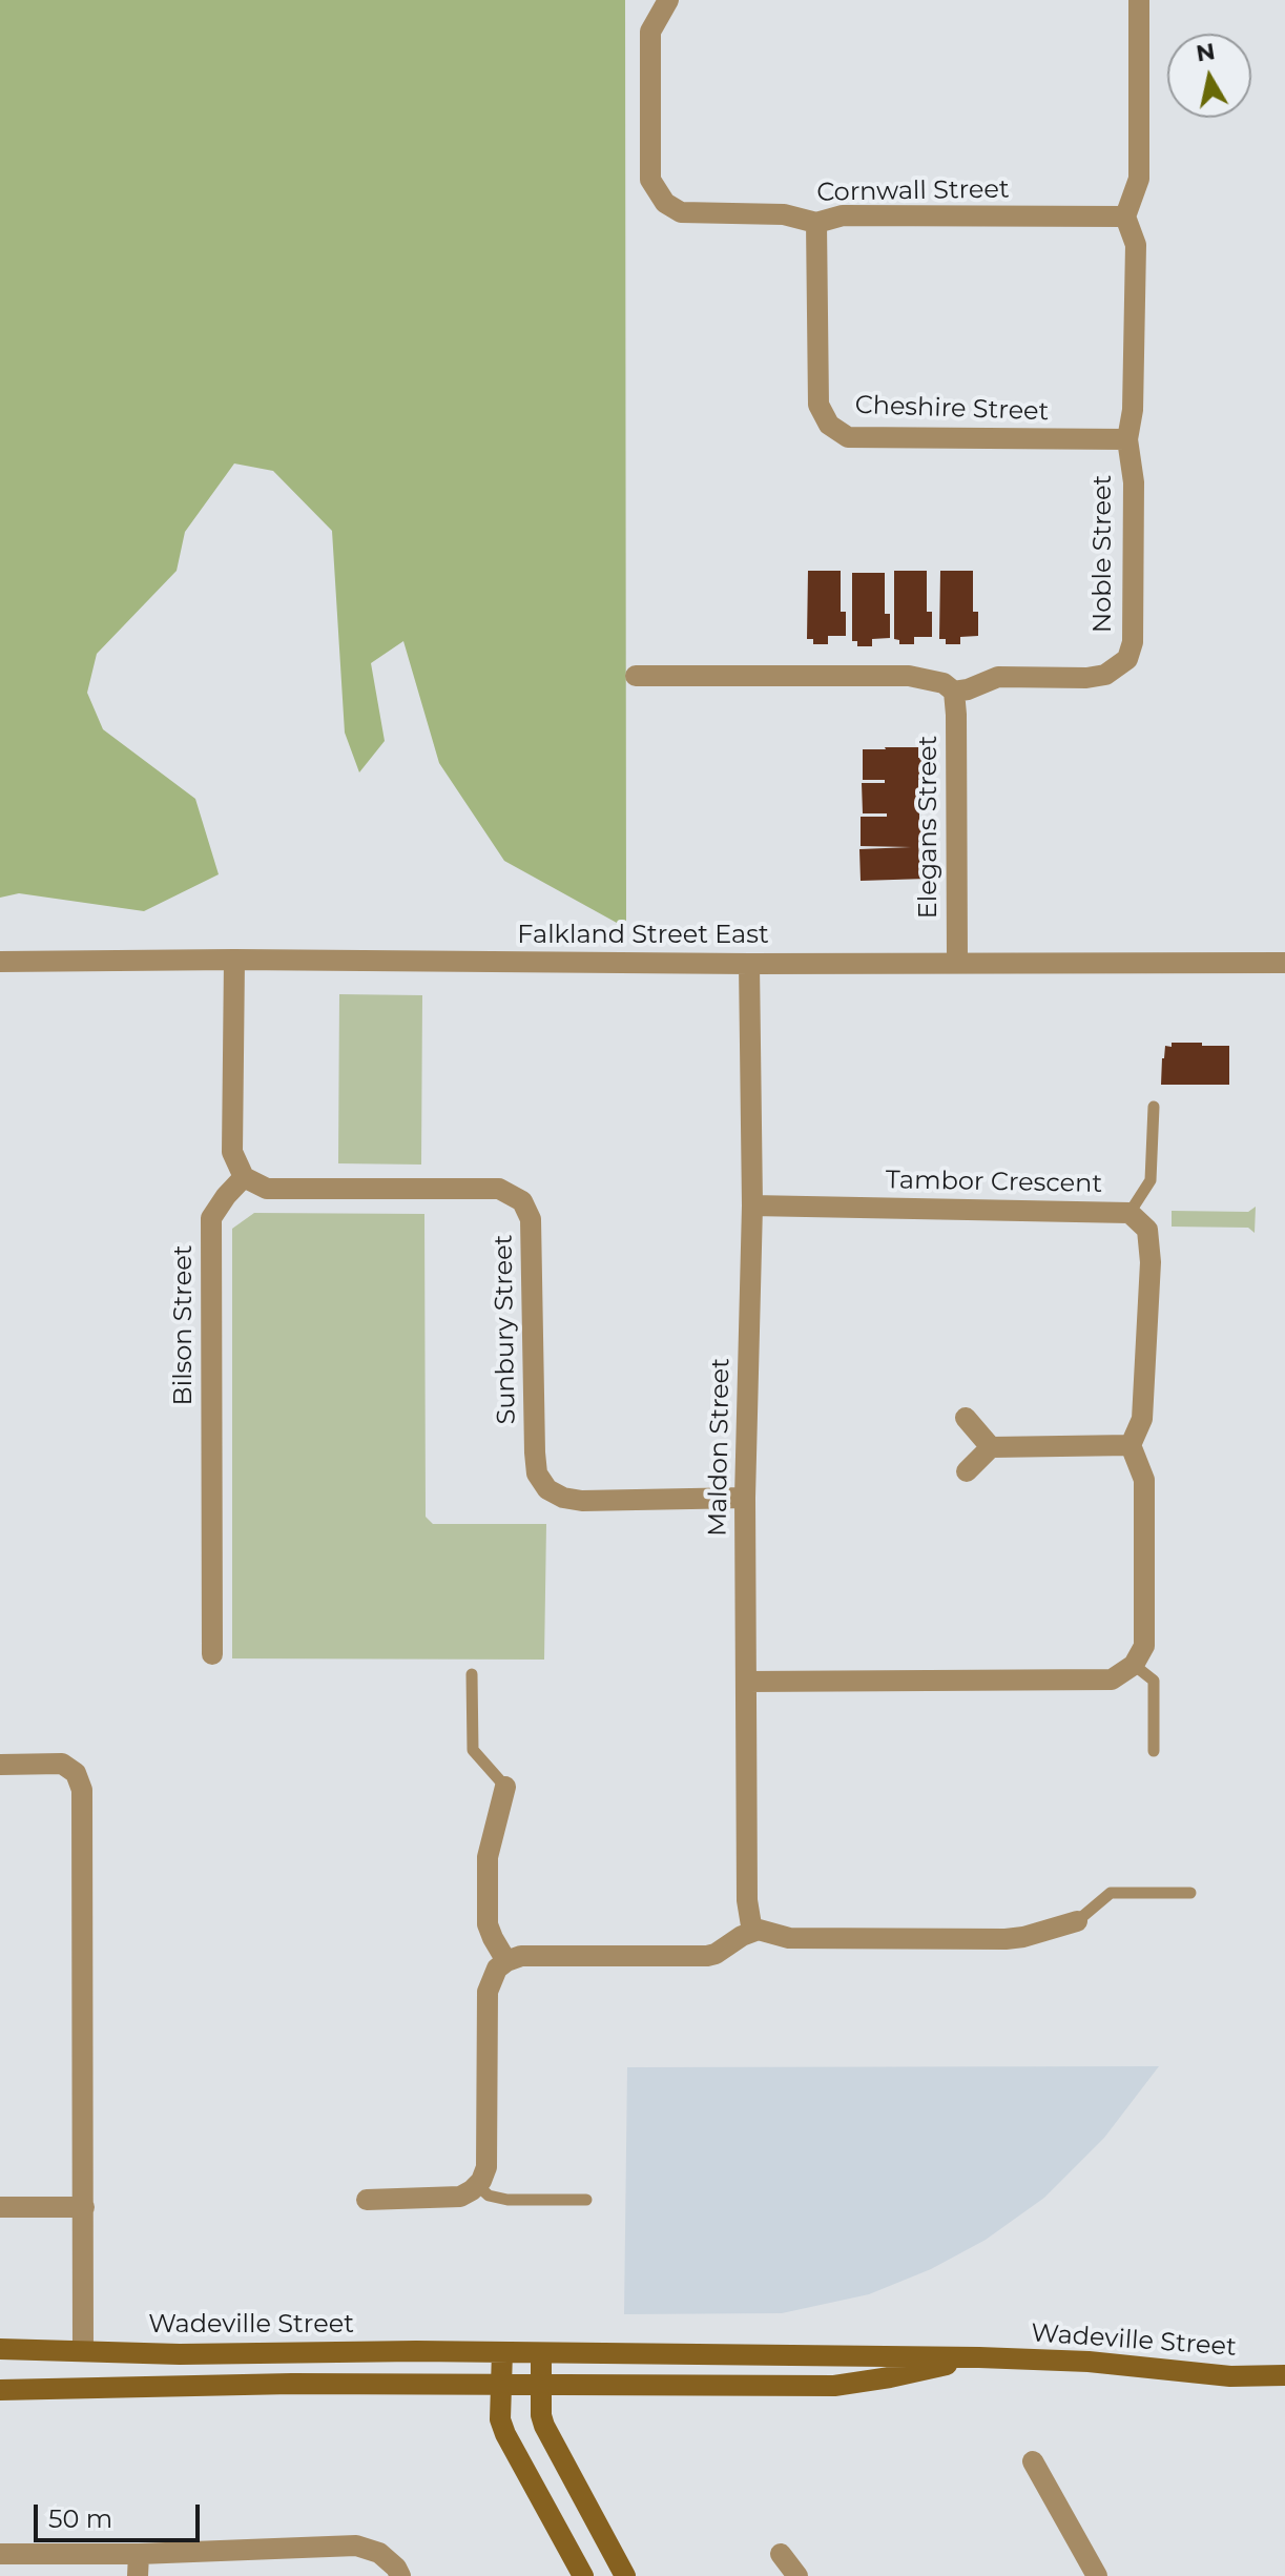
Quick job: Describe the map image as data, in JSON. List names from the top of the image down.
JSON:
{
  "streets": {
    "street": [
      "Cornwall Street",
      "Cheshire Street",
      "Noble Street",
      "Elegans Street",
      "Falkland Street East",
      "Tambor Crescent",
      "Bilson Street",
      "Sunbury Street",
      "Maldon Street",
      "Wadeville Street"
    ]
  },
  "crossings": [
    ["Cornwall Street", "Cheshire Street"],
    ["Cornwall Street", "Noble Street"],
    ["Cheshire Street", "Noble Street"],
    ["Noble Street", "Elegans Street"],
    ["Elegans Street", "Falkland Street East"],
    ["Falkland Street East", "Maldon Street"],
    ["Tambor Crescent", "Maldon Street"],
    ["Bilson Street", "Sunbury Street"],
    ["Sunbury Street", "Maldon Street"]
  ],
  "scale_bar": "50 m",
  "north": "top"
}
